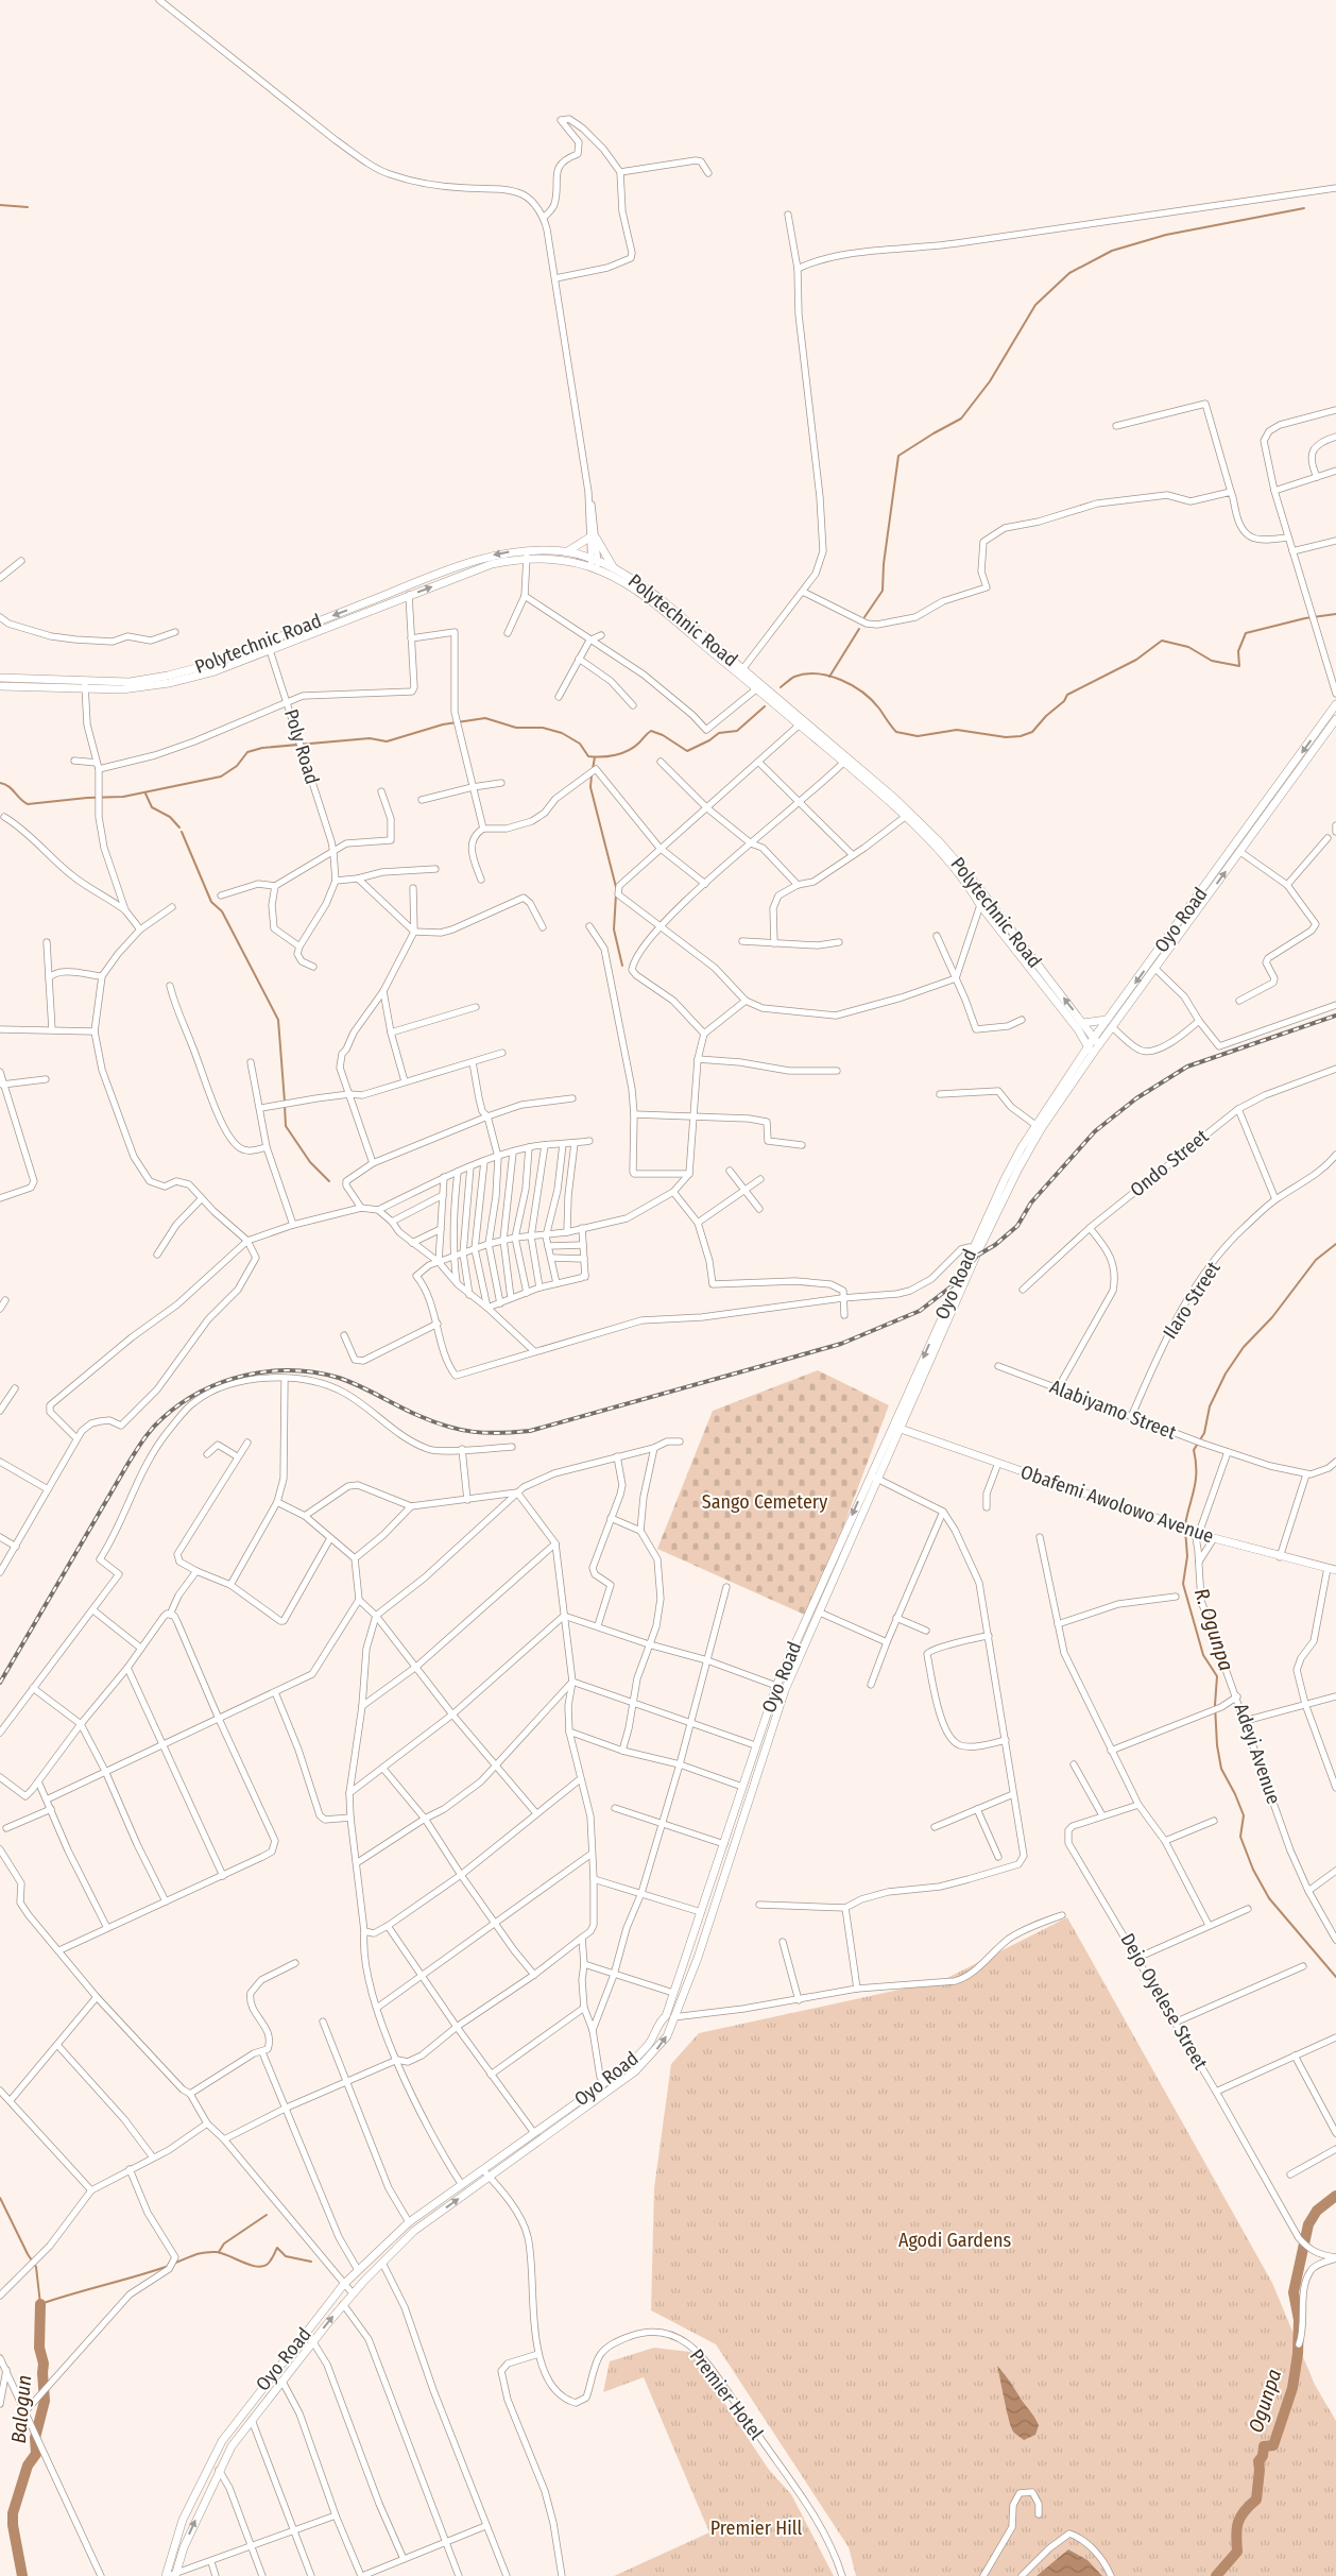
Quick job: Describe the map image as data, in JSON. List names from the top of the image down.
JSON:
{
  "streets": {
    "main road": ["Polytechnic Road", "Oyo Road", "Obafemi Awolowo Avenue"],
    "street": [
      "Poly Road",
      "Ondo Street",
      "Ilaro Street",
      "Alabiyamo Street",
      "Adeyi Avenue",
      "Dejo Oyelese Street",
      "Premier Hotel"
    ]
  },
  "crossings": [
    ["Polytechnic Road", "Poly Road"],
    ["Polytechnic Road", "Oyo Road"],
    ["Oyo Road", "Obafemi Awolowo Avenue"],
    ["Oyo Road", "Premier Hotel"],
    ["Ilaro Street", "Alabiyamo Street"],
    ["Obafemi Awolowo Avenue", "Adeyi Avenue"]
  ],
  "water": ["R. Ogunpa", "Ogunpa", "Balogun"],
  "parks": ["Sango Cemetery", "Agodi Gardens", "Premier Hill"]
}
